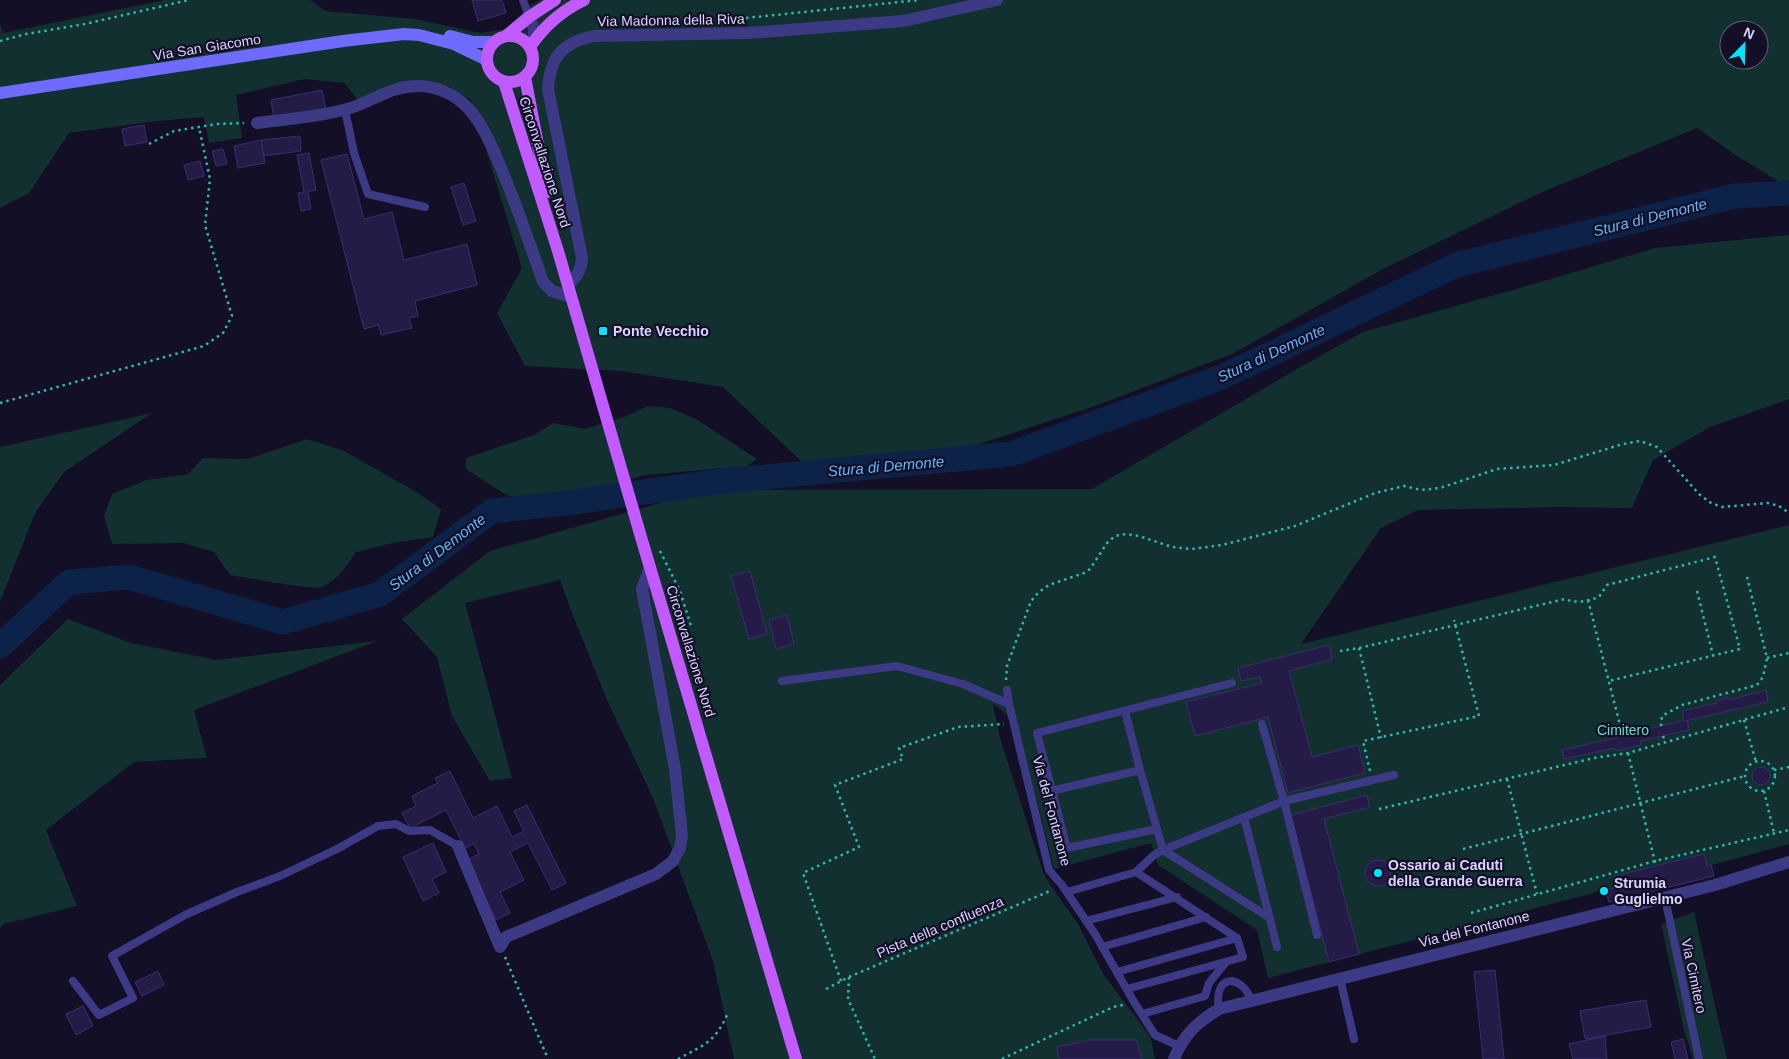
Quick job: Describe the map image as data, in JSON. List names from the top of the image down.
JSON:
{
  "streets": {
    "main road": ["Via San Giacomo", "Circonvallazione Nord"],
    "street": ["Via Madonna della Riva", "Via del Fontanone"],
    "lane": ["Via Cimitero"],
    "path": ["Pista della confluenza"]
  },
  "crossings": [
    ["Via Madonna della Riva", "Circonvallazione Nord"],
    ["Via San Giacomo", "Circonvallazione Nord"],
    ["Via del Fontanone", "Pista della confluenza"],
    ["Via del Fontanone", "Via Cimitero"]
  ],
  "water": ["Stura di Demonte"],
  "parks": ["Cimitero"],
  "places": {
    "transit": ["Ponte Vecchio"],
    "other": ["Ossario ai Caduti della Grande Guerra", "Strumia Guglielmo"]
  },
  "north": "top right"
}
